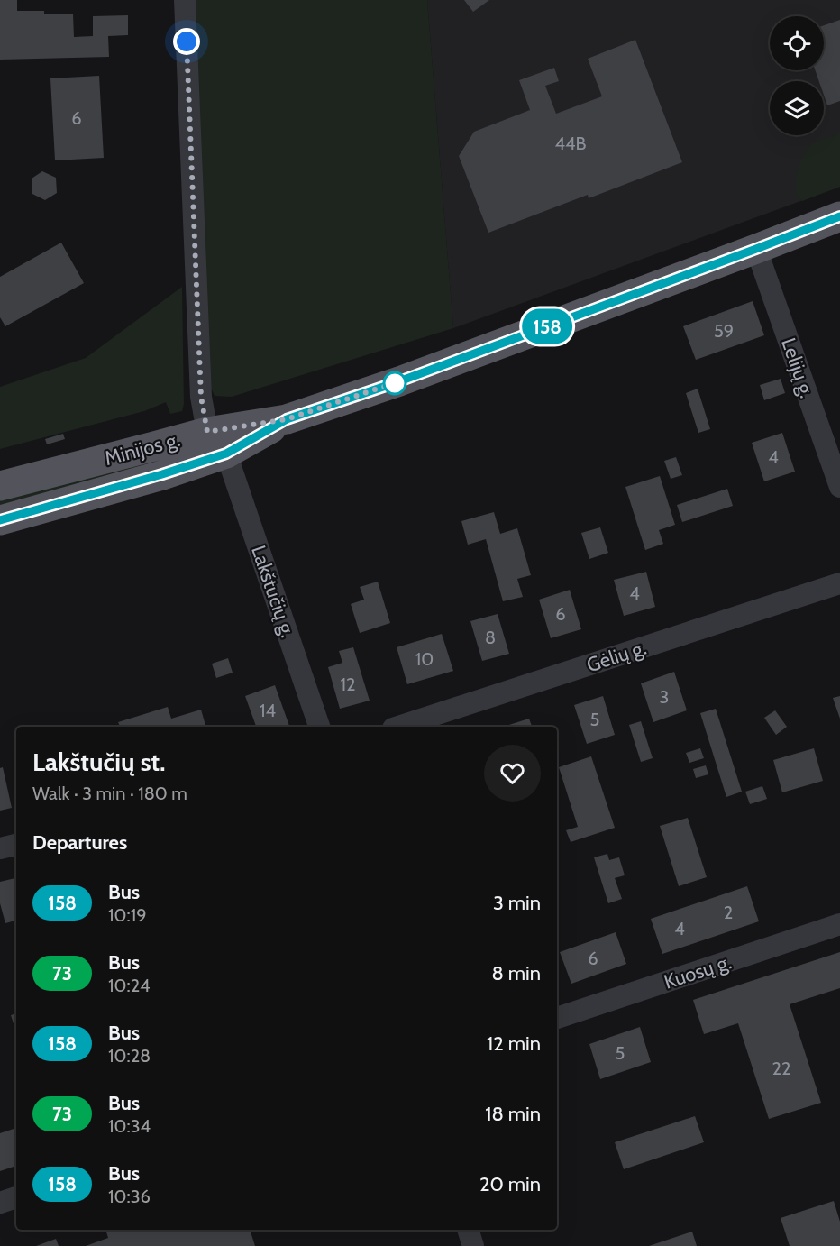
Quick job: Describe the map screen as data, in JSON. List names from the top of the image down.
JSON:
{
  "streets": {
    "main road": ["Minijos g."],
    "street": [
      "Lelijų g.",
      "Lakštučių g.",
      "Gėlių g.",
      "Kuosų g."
    ]
  },
  "crossings": [
    ["Lelijų g.", "Minijos g."],
    ["Minijos g.", "Lakštučių g."]
  ],
  "lines": ["bus line 158"],
  "house_numbers": [
    "6",
    "44B",
    "59",
    "4",
    "4",
    "6",
    "8",
    "10",
    "12",
    "3",
    "14",
    "5",
    "2",
    "4",
    "6",
    "5",
    "22"
  ],
  "page": {
    "on_map": "158",
    "heading": [
      ["Lakštučių st.", "Walk · 3 min · 180 m"],
      "Departures"
    ],
    "list": [
      {
        "mark": "158",
        "name": "Bus",
        "note": "10:19",
        "value": "3 min"
      },
      {
        "mark": "73",
        "name": "Bus",
        "note": "10:24",
        "value": "8 min"
      },
      {
        "mark": "158",
        "name": "Bus",
        "note": "10:28",
        "value": "12 min"
      },
      {
        "mark": "73",
        "name": "Bus",
        "note": "10:34",
        "value": "18 min"
      },
      {
        "mark": "158",
        "name": "Bus",
        "note": "10:36",
        "value": "20 min"
      }
    ]
  }
}
